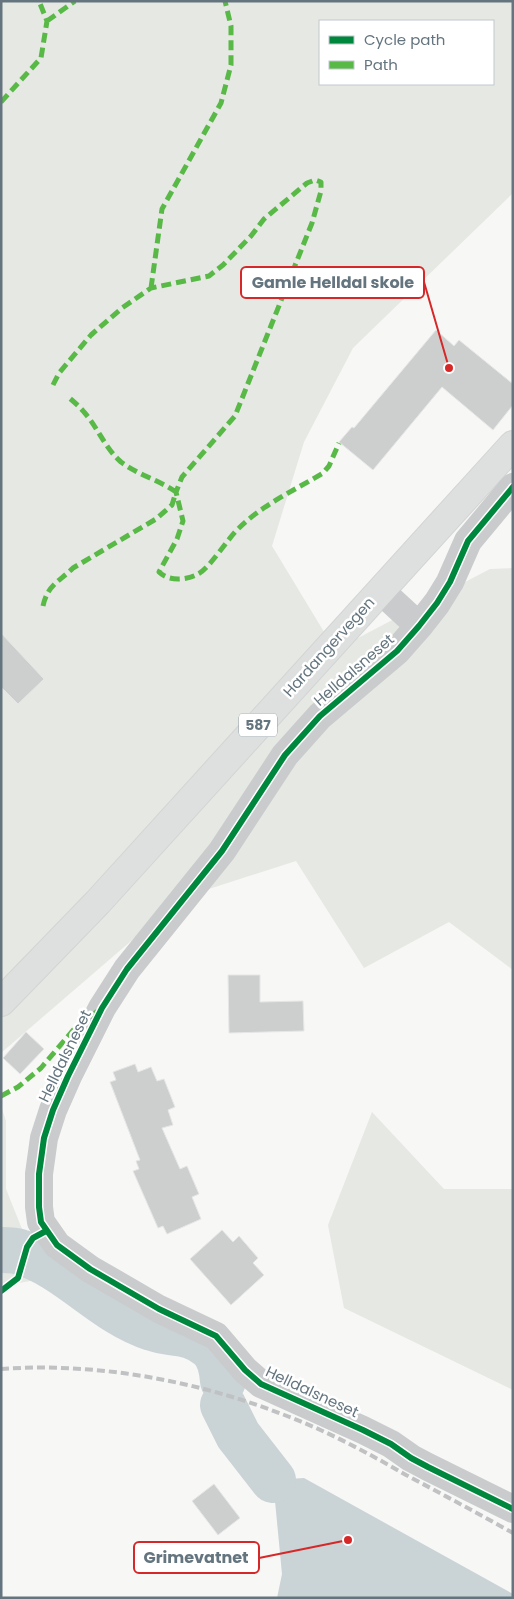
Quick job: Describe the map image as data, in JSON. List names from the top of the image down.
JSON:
{
  "streets": {
    "main road": ["Hardangervegen", "587"],
    "street": ["Helldalsneset"]
  },
  "places": ["Gamle Helldal skole", "Grimevatnet"],
  "legend": ["Cycle path", "Path"]
}
